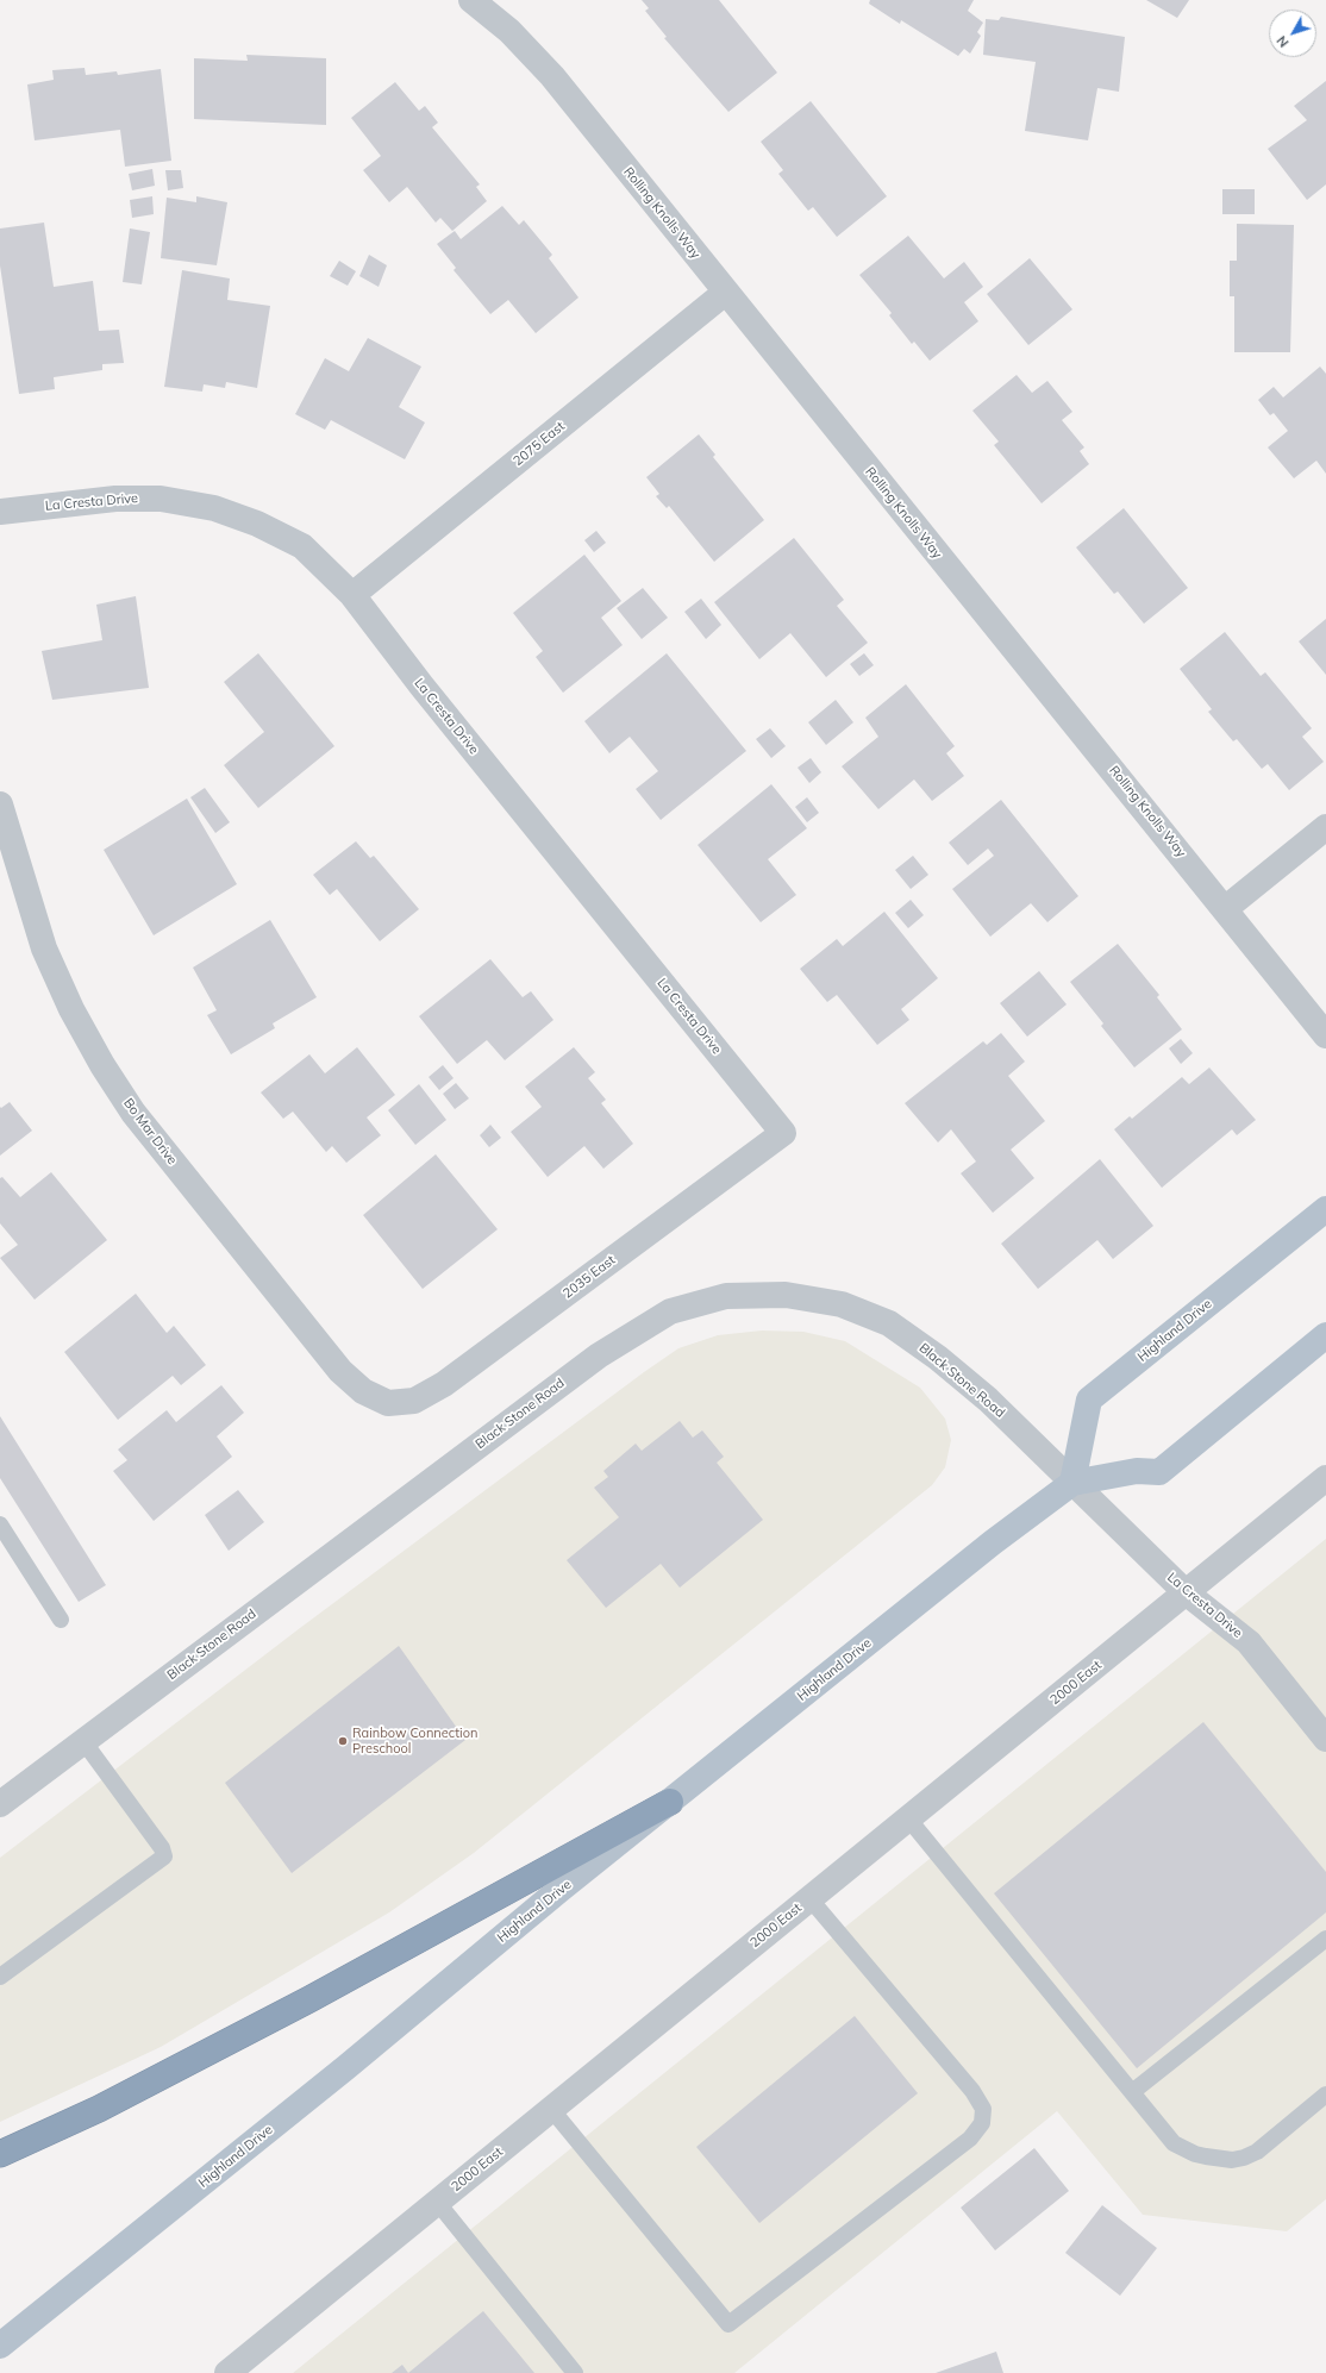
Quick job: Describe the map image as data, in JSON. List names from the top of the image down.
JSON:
{
  "streets": {
    "main road": ["Highland Drive"],
    "street": [
      "Rolling Knolls Way",
      "2075 East",
      "La Cresta Drive",
      "Bo Mar Drive",
      "2035 East",
      "Black Stone Road",
      "2000 East"
    ]
  },
  "crossings": [
    ["Rolling Knolls Way", "2075 East"],
    ["2075 East", "La Cresta Drive"],
    ["La Cresta Drive", "2035 East"],
    ["La Cresta Drive", "Highland Drive"],
    ["La Cresta Drive", "Black Stone Road"],
    ["La Cresta Drive", "2000 East"],
    ["Bo Mar Drive", "2035 East"],
    ["Highland Drive", "Black Stone Road"]
  ],
  "places": ["Rainbow Connection Preschool"],
  "north": "bottom left"
}
